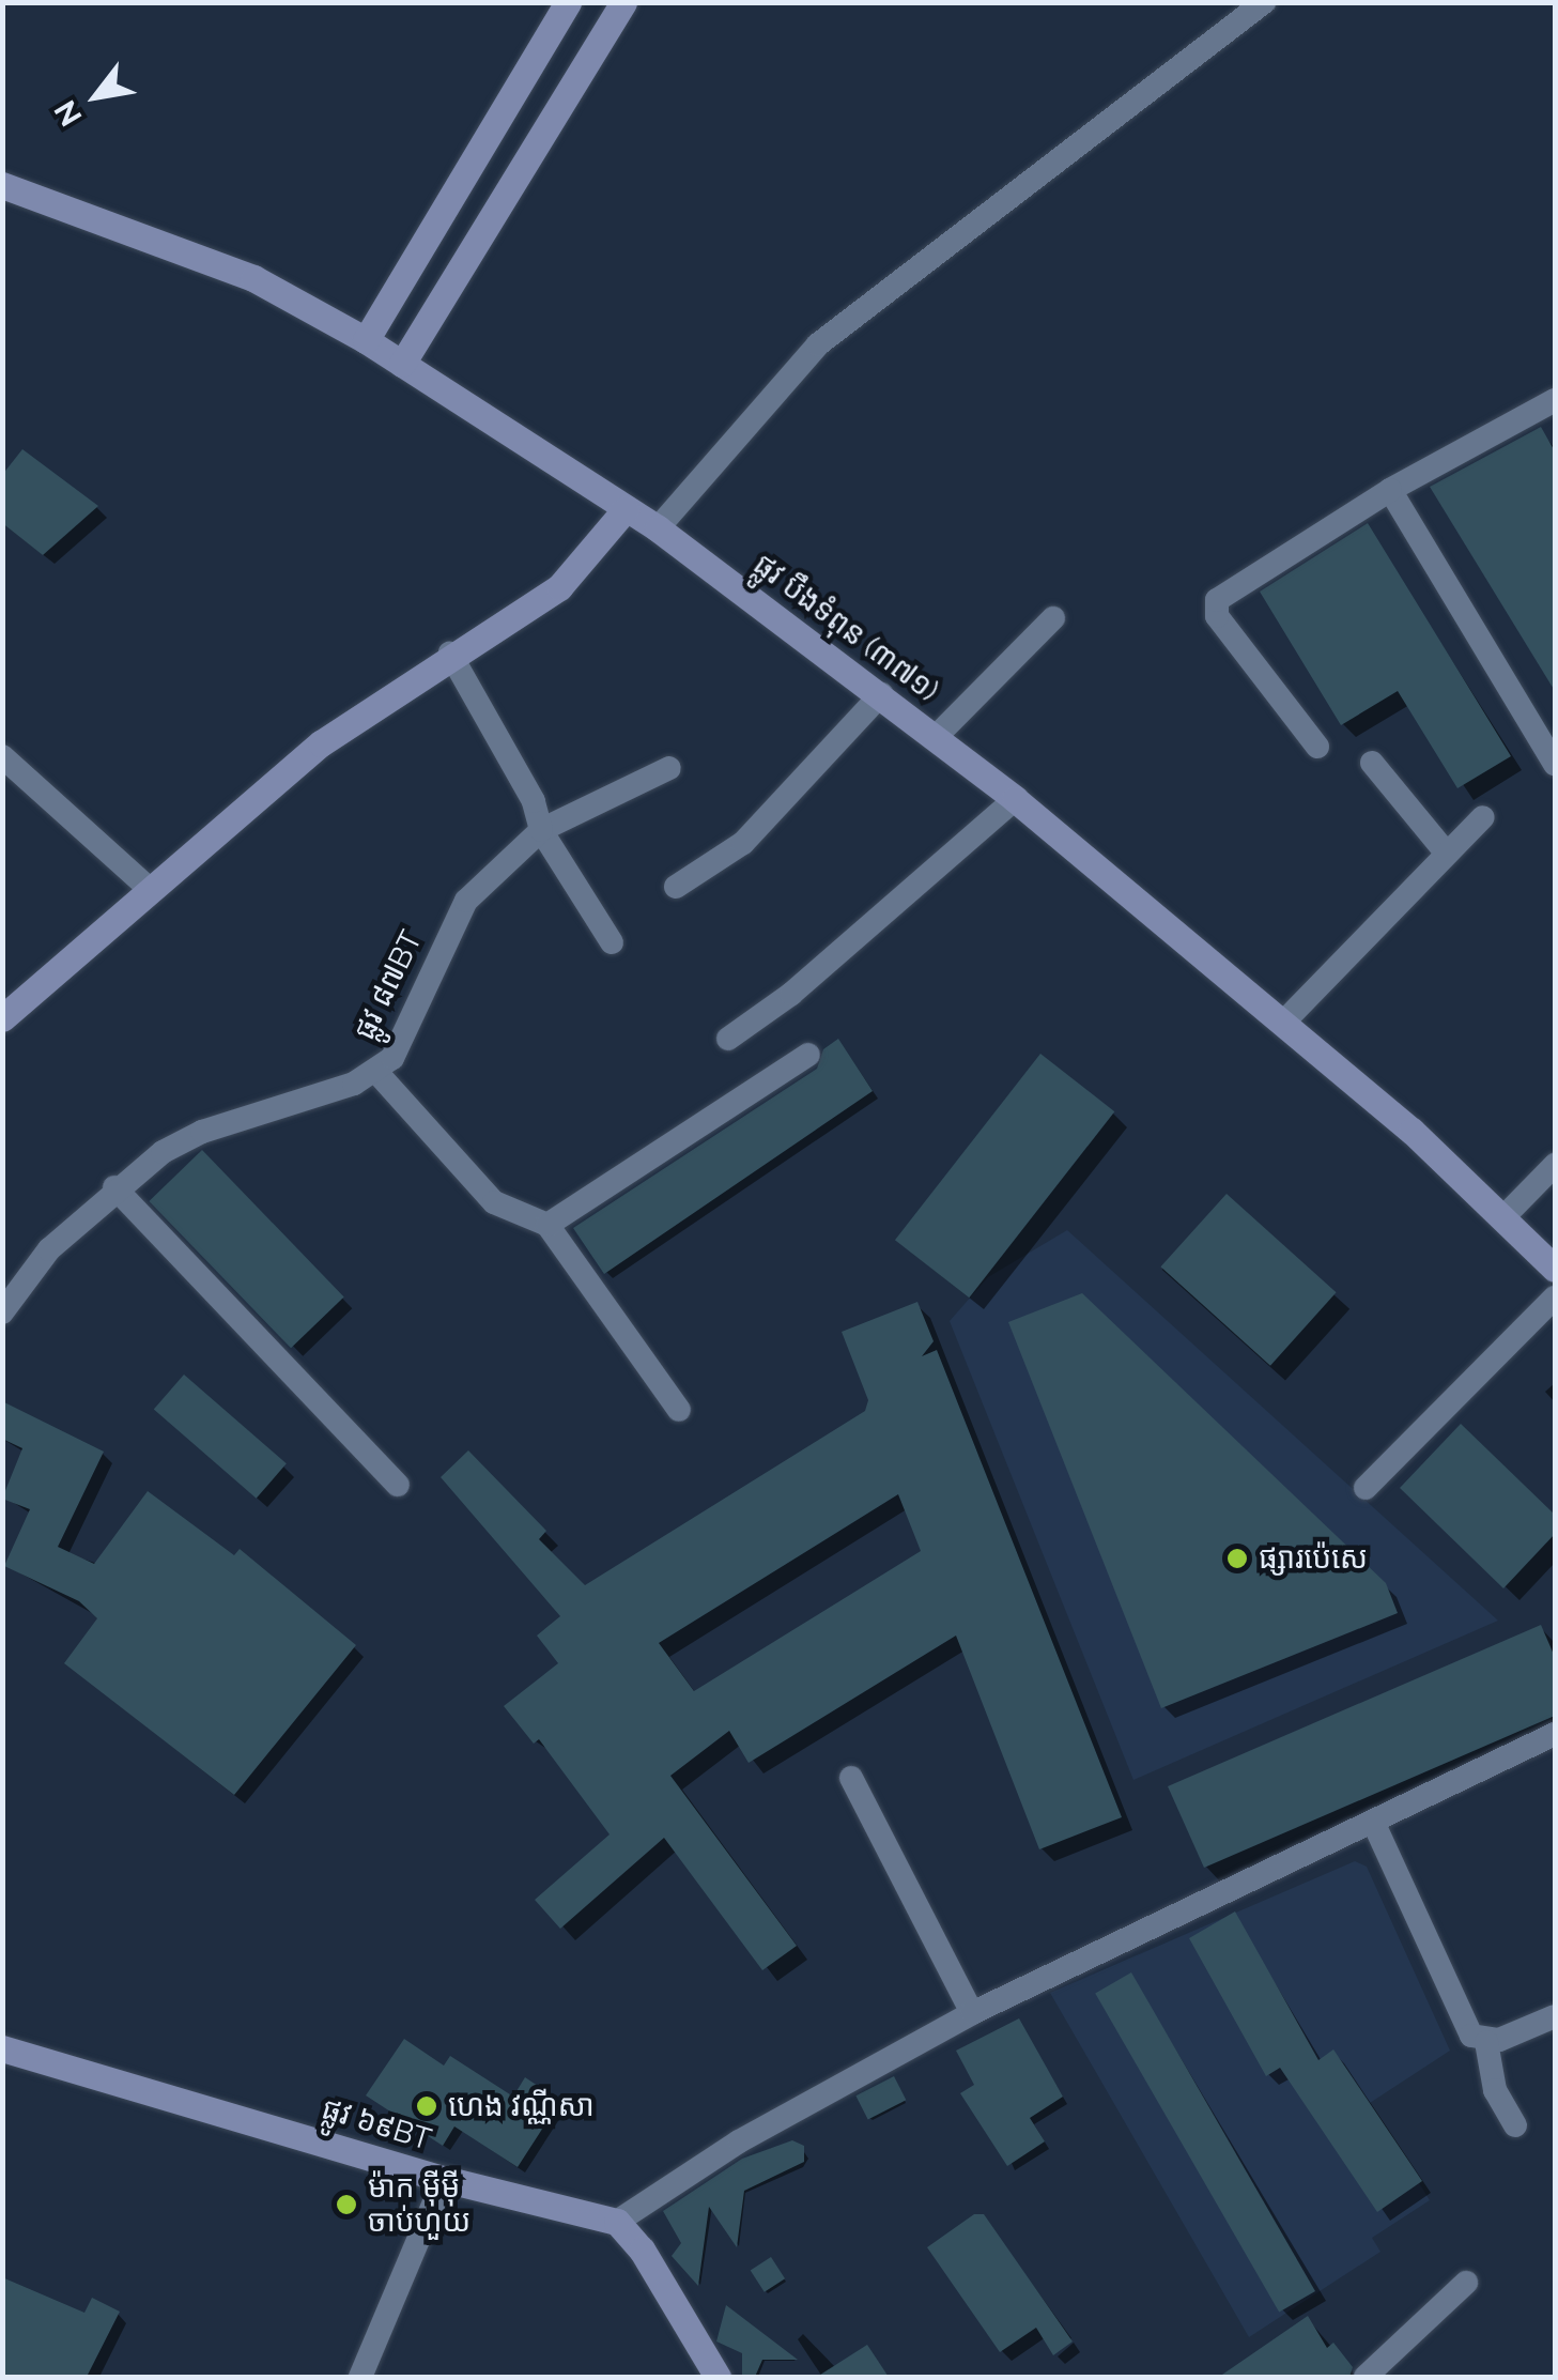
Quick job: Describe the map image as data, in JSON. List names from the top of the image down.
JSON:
{
  "streets": {
    "street": ["ផ្លូវ បឹងទំពុន (៣៧១)", "ផ្លូវ ៨៧BT", "ផ្លូវ ៦៩BT"]
  },
  "places": ["ផ្សារប៉េសេ", "ហេង វណ្ណីសា", "ម៉ាក ម៉ីម៉ី ចាប់ហួយ"],
  "north": "bottom left"
}
